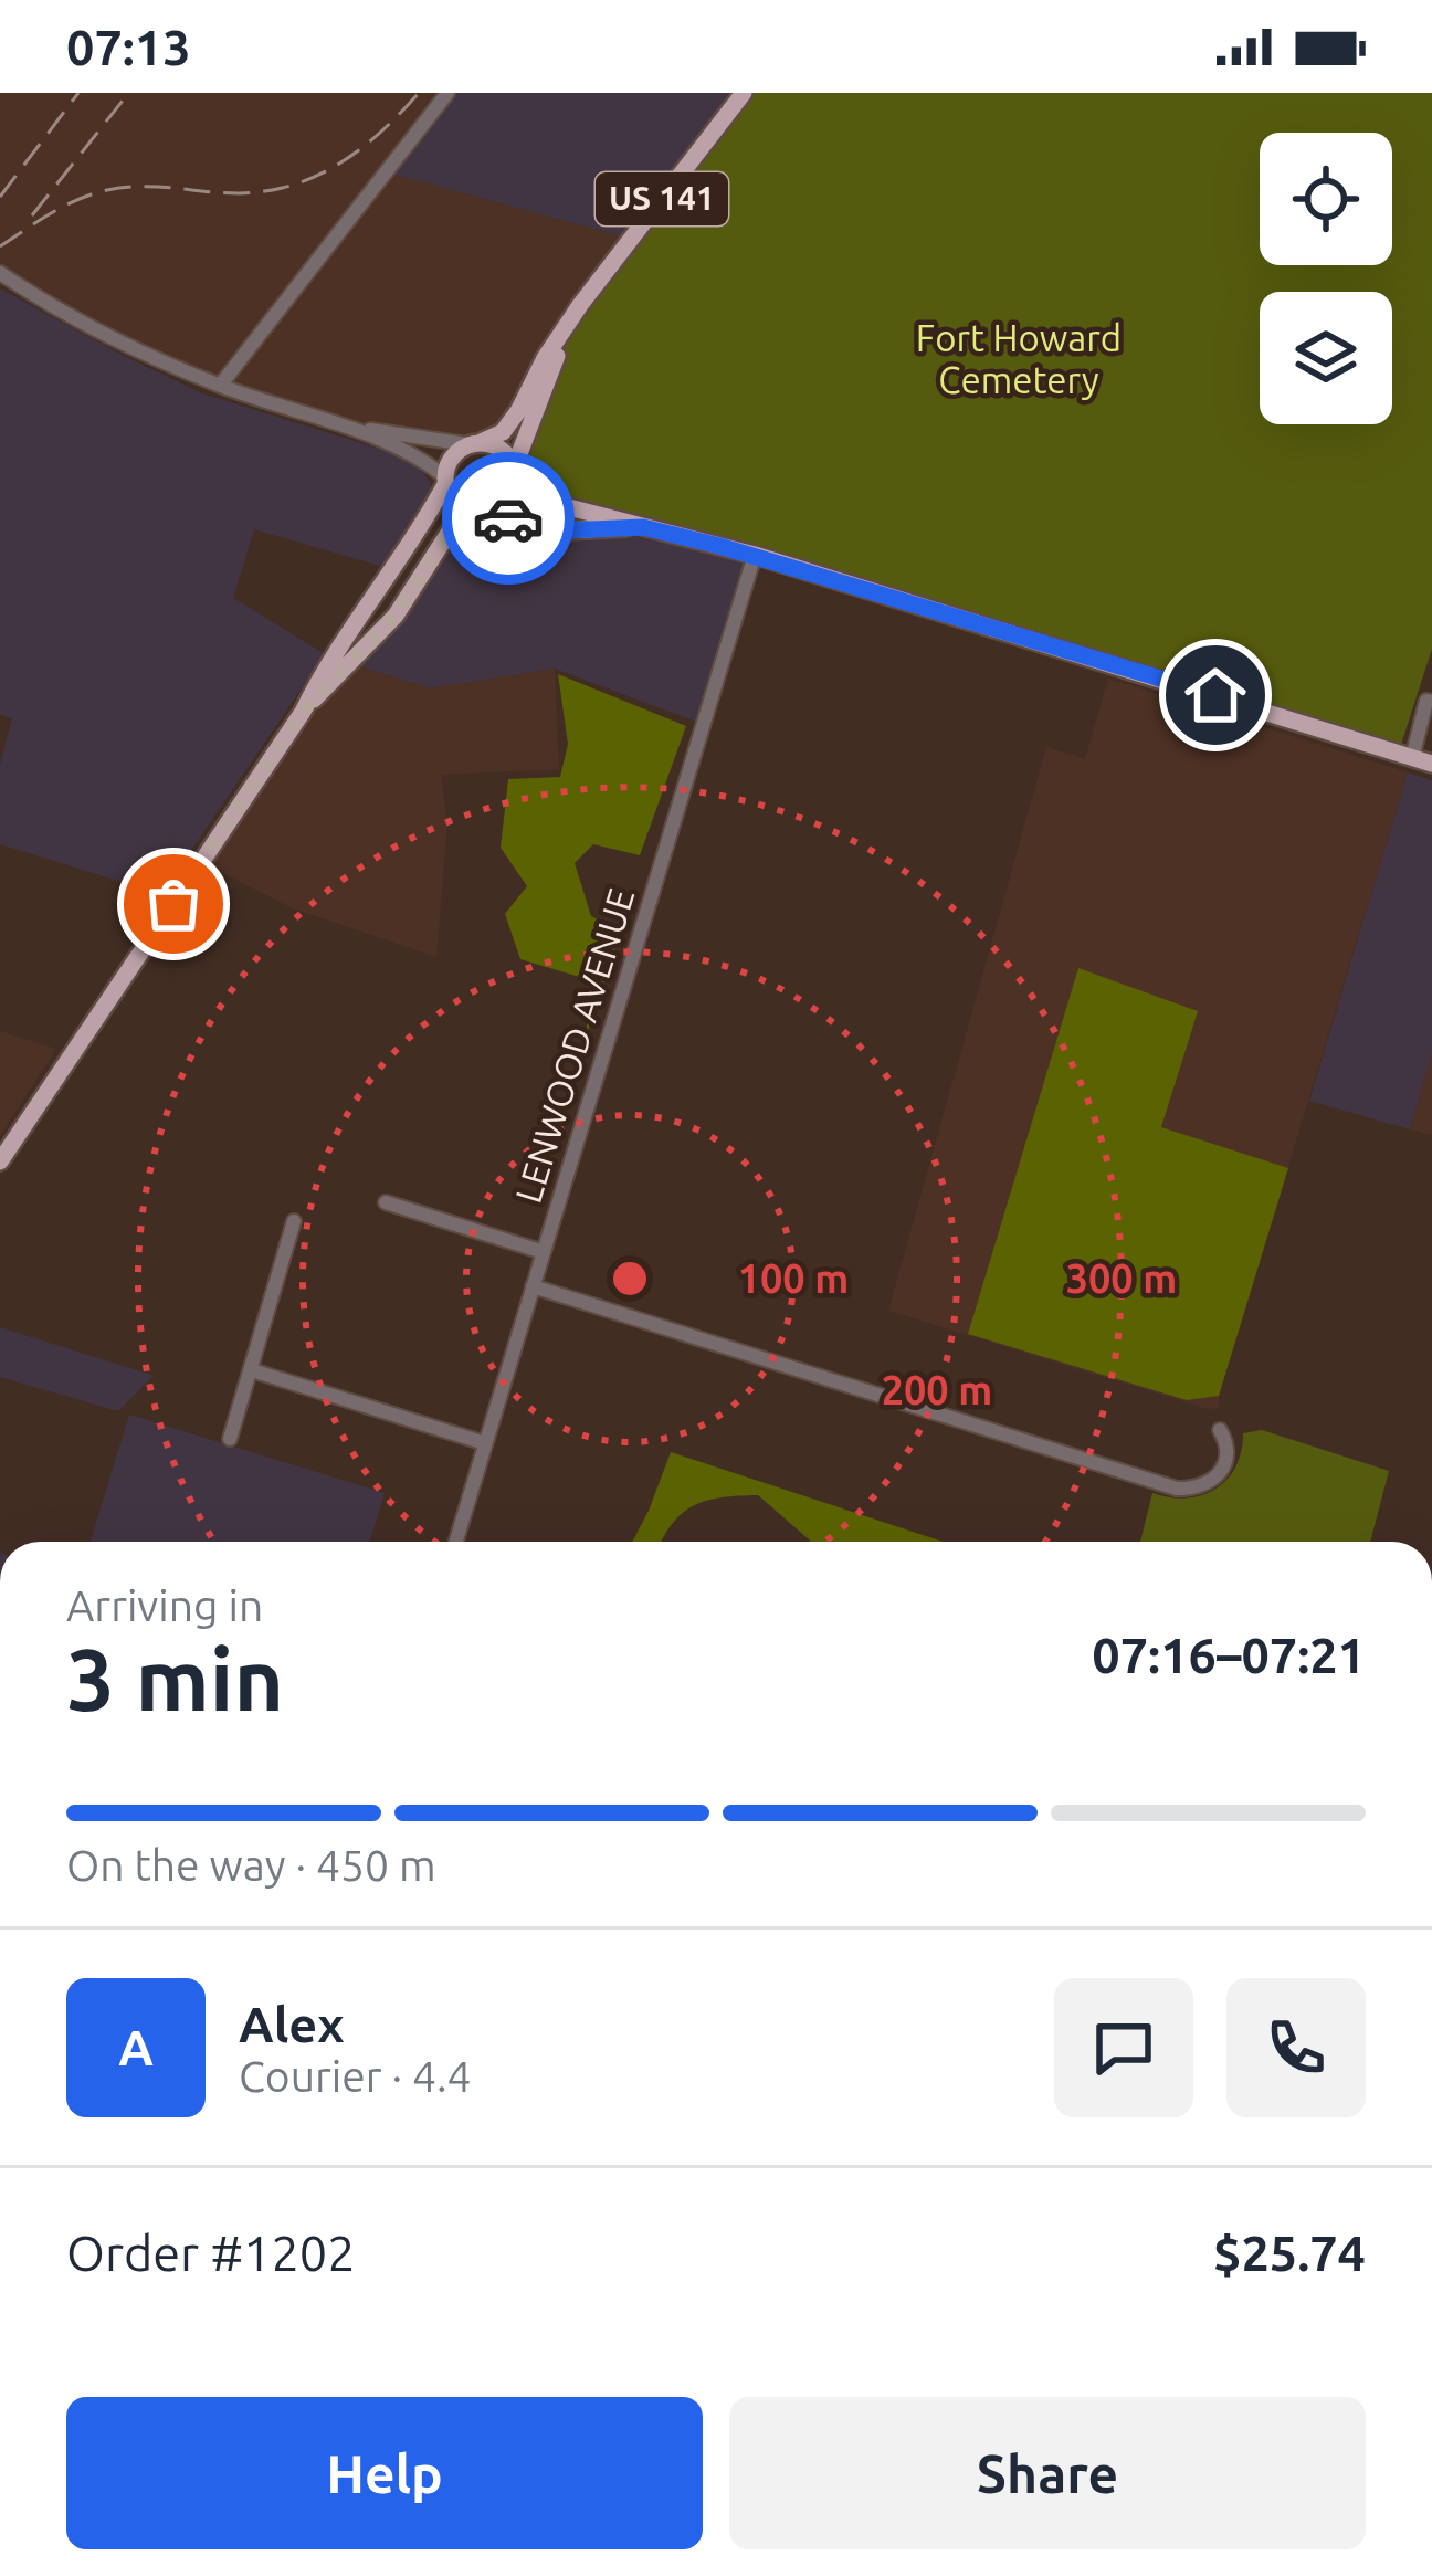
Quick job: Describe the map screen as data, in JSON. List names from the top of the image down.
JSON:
{
  "streets": {
    "main road": ["US 141"],
    "street": ["LENWOOD AVENUE"]
  },
  "parks": ["Fort Howard Cemetery"],
  "page": {
    "status": "07:13",
    "heading": ["3 min", "Arriving in", "07:16–07:21"],
    "panel": [
      "Alex",
      "Courier · 4.4",
      "Order #1202",
      "$25.74"
    ],
    "bar": "On the way · 450 m",
    "round": "A",
    "buttons": ["Help", "Share"]
  },
  "rings": ["100 m", "300 m", "200 m"]
}
